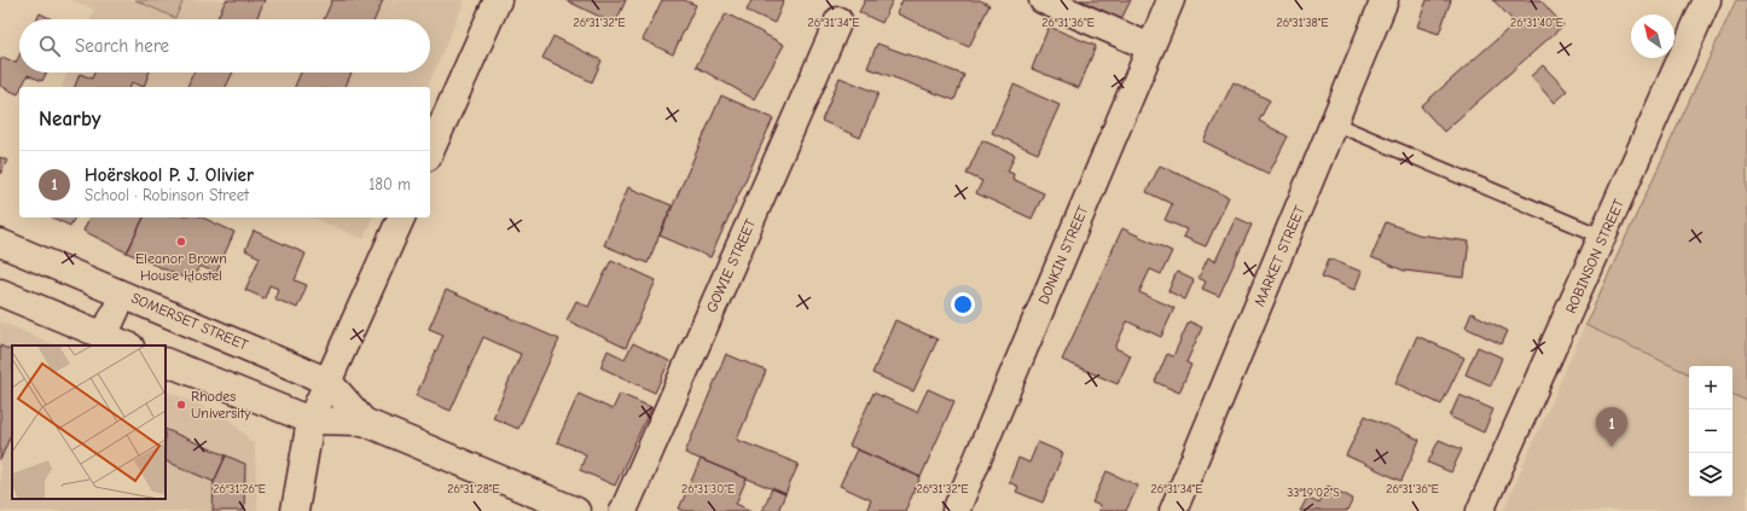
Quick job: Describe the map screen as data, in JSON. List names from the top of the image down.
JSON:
{
  "streets": {
    "street": [
      "DONKIN STREET",
      "MARKET STREET",
      "ROBINSON STREET",
      "GOWIE STREET",
      "SOMERSET STREET"
    ]
  },
  "places": ["Eleanor Brown House Hostel", "Rhodes University"],
  "north": "top left",
  "page": {
    "search": "Search here",
    "heading": "Nearby",
    "list": [
      {
        "mark": "1",
        "name": "Hoërskool P. J. Olivier",
        "note": "School · Robinson Street",
        "value": "180 m"
      }
    ],
    "map_buttons": ["+", "−"],
    "pins": "1"
  },
  "coordinates": [
    "26°31'36\"E",
    "26°31'32\"E",
    "26°31'34\"E",
    "26°31'38\"E",
    "26°31'40\"E",
    "26°31'26\"E",
    "26°31'28\"E",
    "26°31'30\"E",
    "33°19'02\"S"
  ]
}
